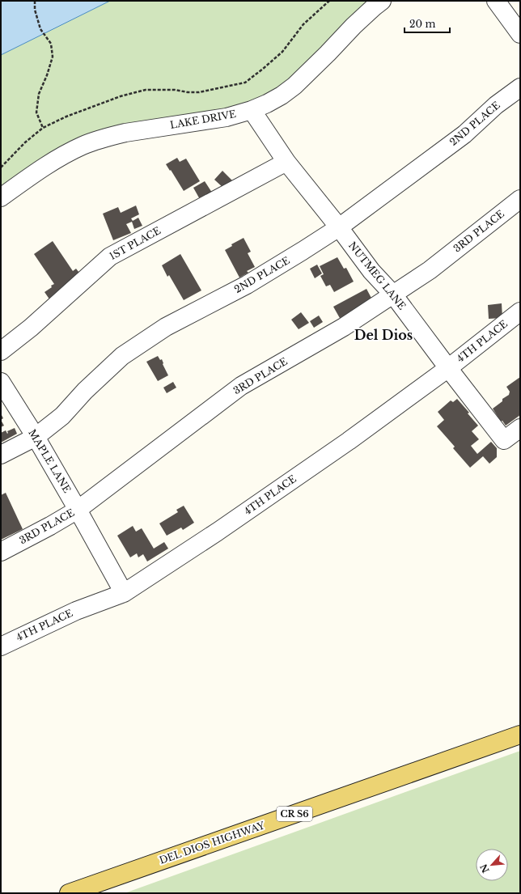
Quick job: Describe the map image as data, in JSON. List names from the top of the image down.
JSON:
{
  "streets": {
    "main road": ["CR S6", "DEL DIOS HIGHWAY"],
    "street": [
      "LAKE DRIVE",
      "2ND PLACE",
      "3RD PLACE",
      "1ST PLACE",
      "NUTMEG LANE",
      "4TH PLACE",
      "MAPLE LANE"
    ]
  },
  "crossings": [
    ["LAKE DRIVE", "NUTMEG LANE"],
    ["2ND PLACE", "NUTMEG LANE"],
    ["2ND PLACE", "MAPLE LANE"],
    ["3RD PLACE", "NUTMEG LANE"],
    ["3RD PLACE", "MAPLE LANE"],
    ["1ST PLACE", "NUTMEG LANE"],
    ["NUTMEG LANE", "4TH PLACE"],
    ["4TH PLACE", "MAPLE LANE"]
  ],
  "districts": ["Del Dios"],
  "scale_bar": "20 m",
  "north": "bottom left"
}
